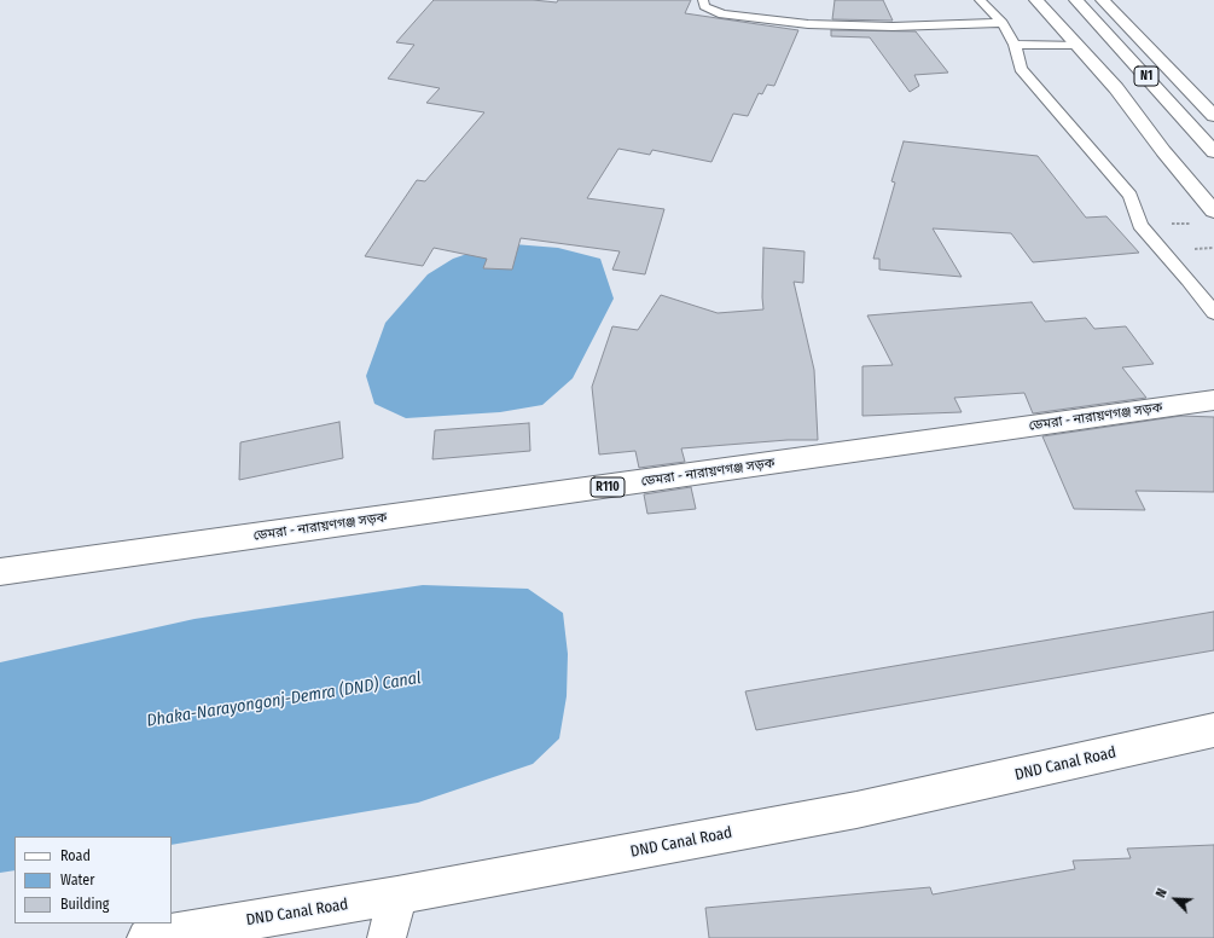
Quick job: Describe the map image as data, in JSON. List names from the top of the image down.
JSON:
{
  "streets": {
    "main road": [
      "N1",
      "ডেমরা - নারায়ণগঞ্জ সড়ক",
      "R110",
      "DND Canal Road"
    ]
  },
  "water": ["Dhaka-Narayongonj-Demra (DND) Canal"],
  "legend": ["Road", "Water", "Building"],
  "north": "top left"
}
